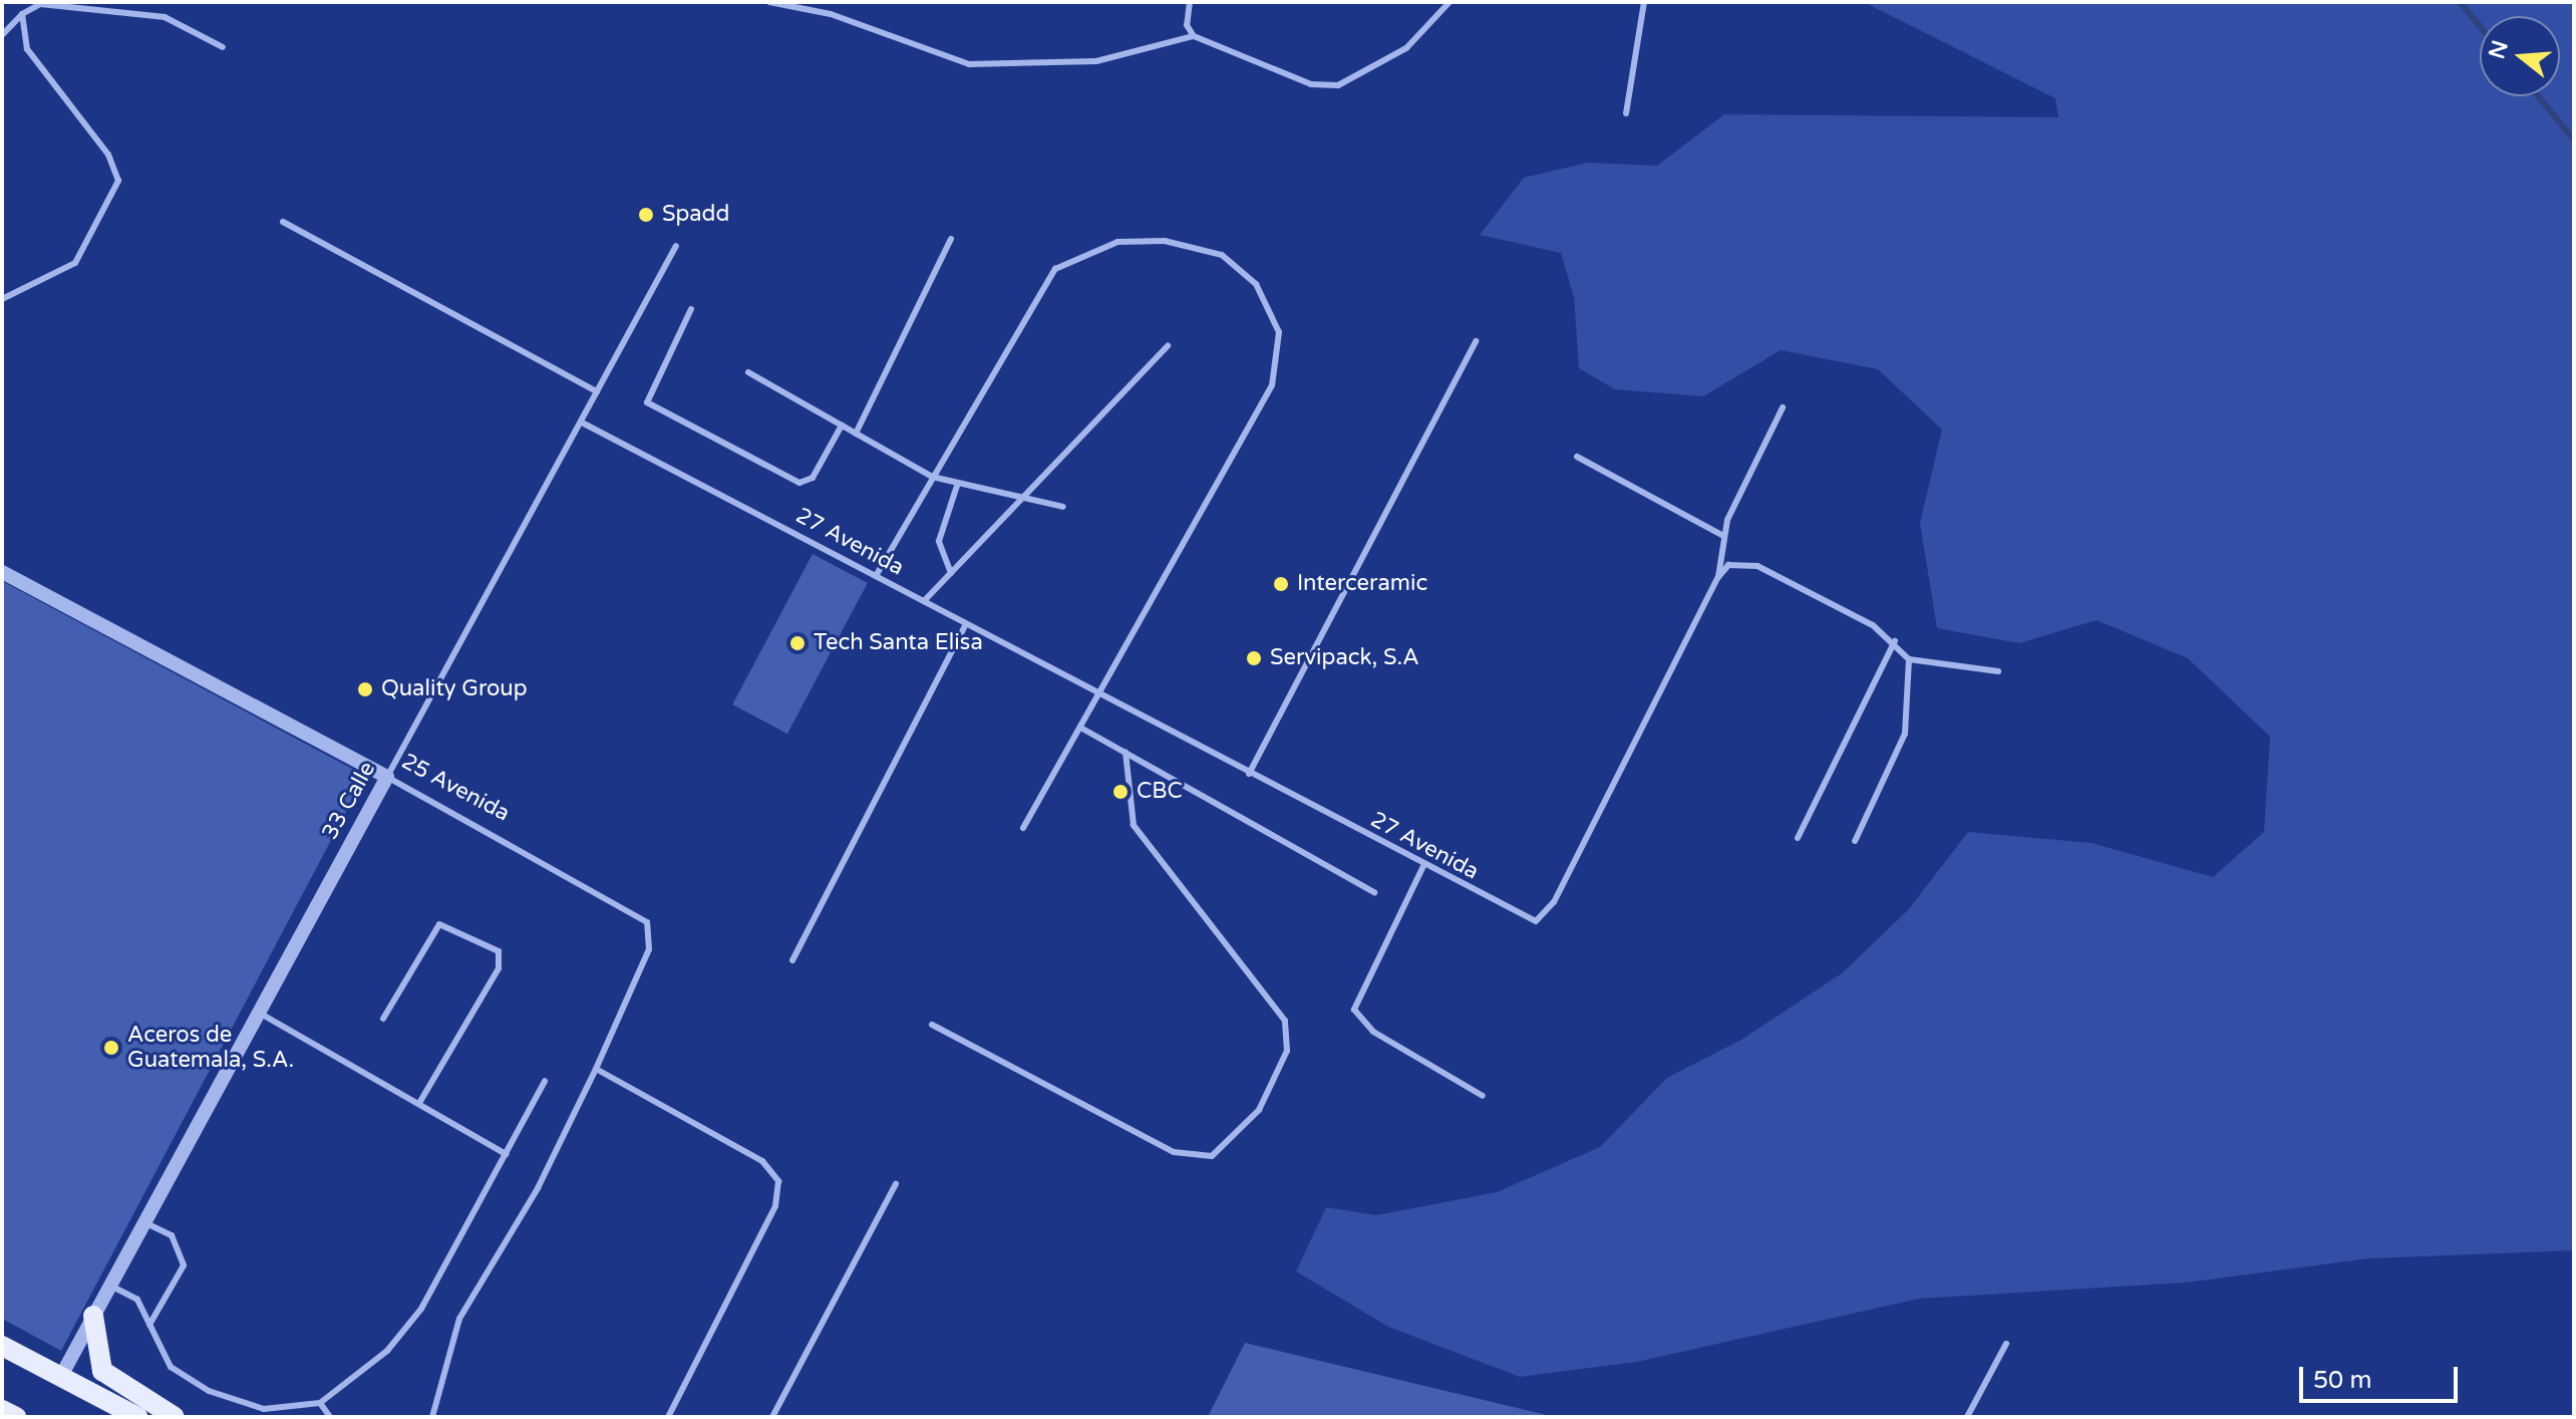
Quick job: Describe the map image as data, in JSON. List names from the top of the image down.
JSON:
{
  "streets": {
    "street": ["25 Avenida", "33 Calle"],
    "lane": ["27 Avenida"]
  },
  "crossings": [
    ["27 Avenida", "33 Calle"],
    ["25 Avenida", "33 Calle"]
  ],
  "places": [
    "Spadd",
    "Interceramic",
    "Tech Santa Elisa",
    "Servipack, S.A",
    "Quality Group",
    "CBC",
    "Aceros de Guatemala, S.A."
  ],
  "scale_bar": "50 m",
  "north": "left"
}
